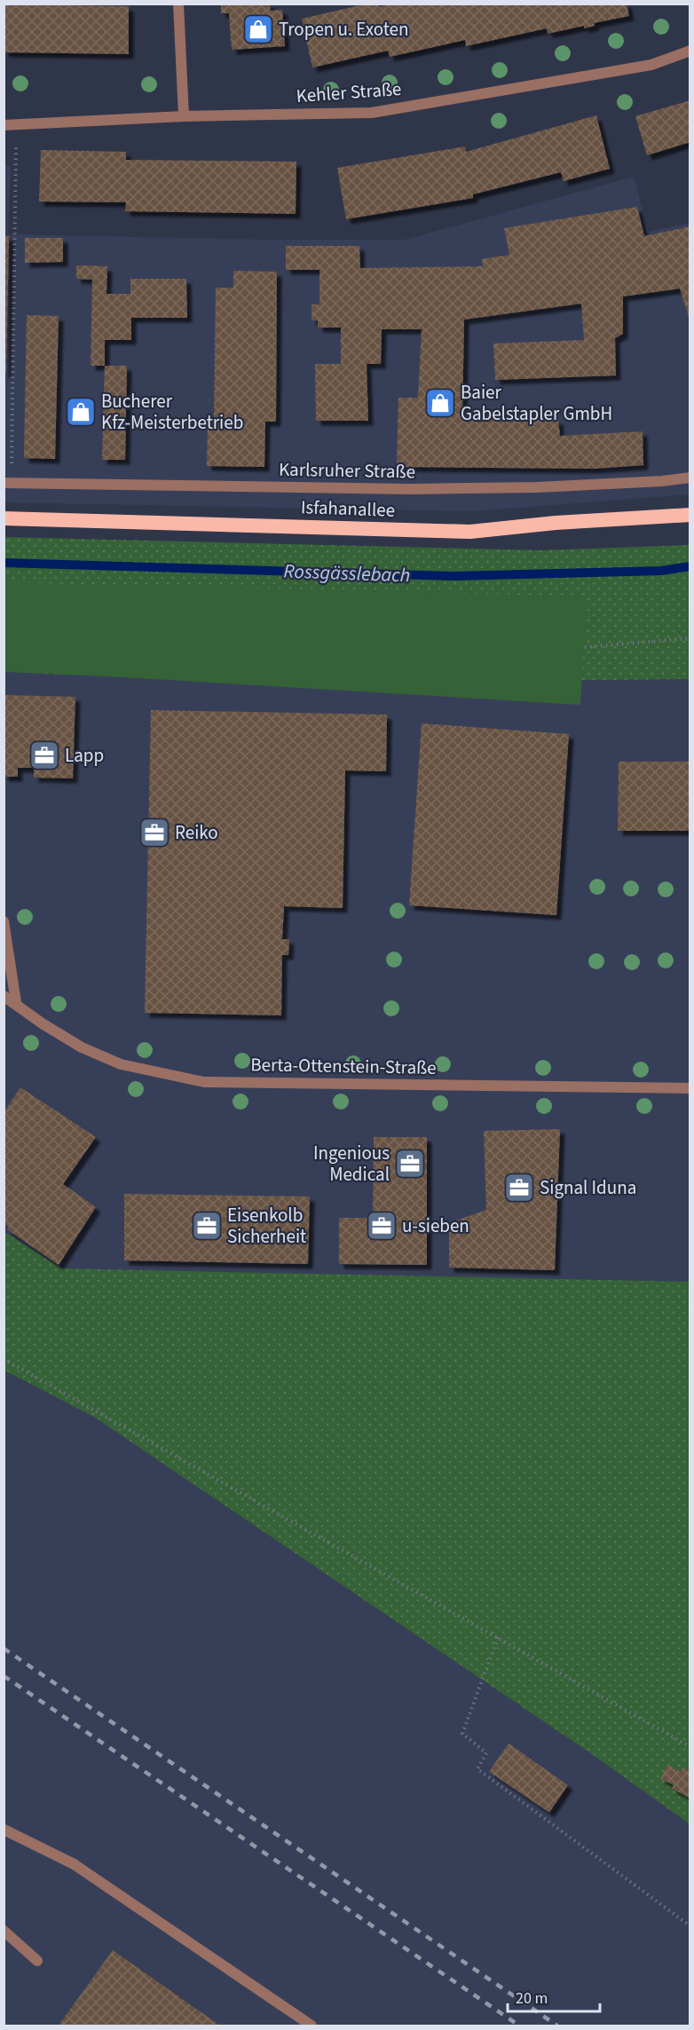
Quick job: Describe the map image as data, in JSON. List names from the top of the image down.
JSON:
{
  "streets": {
    "highway": ["Isfahanallee"],
    "street": ["Kehler Straße", "Karlsruher Straße", "Berta-Ottenstein-Straße"]
  },
  "water": ["Rossgässlebach"],
  "places": {
    "shop": ["Tropen u. Exoten", "Baier Gabelstapler GmbH", "Bucherer Kfz-Meisterbetrieb"],
    "office": [
      "Lapp",
      "Reiko",
      "Ingenious Medical",
      "Signal Iduna",
      "Eisenkolb Sicherheit",
      "u-sieben"
    ]
  },
  "scale_bar": "20 m"
}
